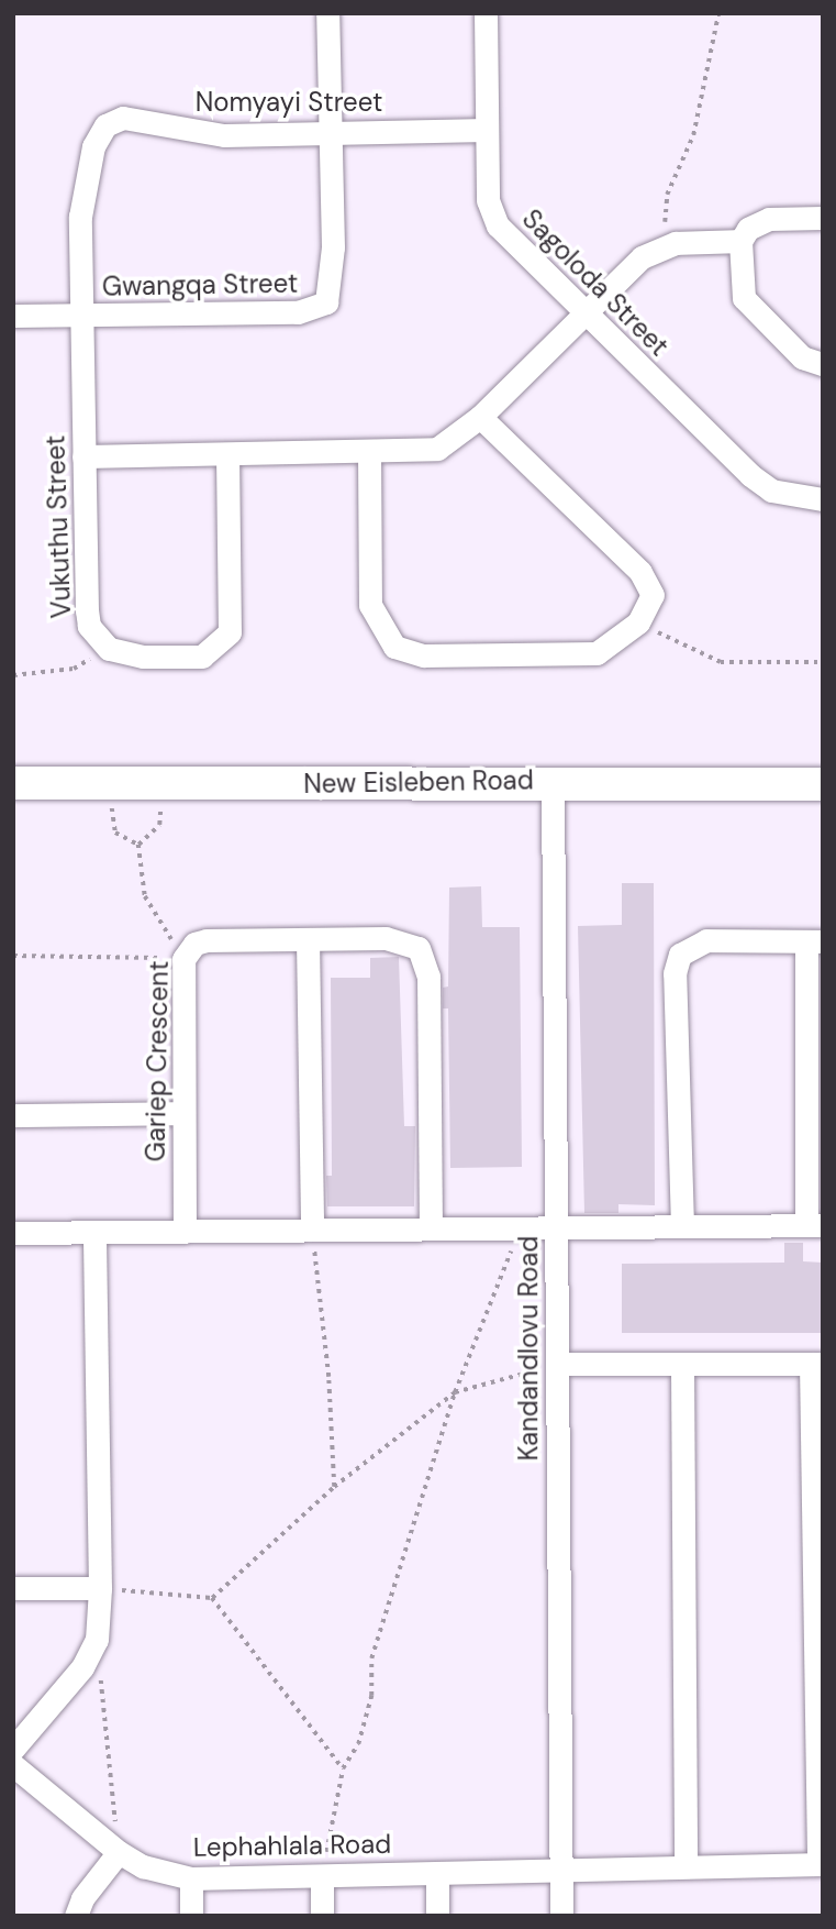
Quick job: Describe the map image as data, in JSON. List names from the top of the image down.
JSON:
{
  "streets": {
    "main road": ["New Eisleben Road"],
    "street": [
      "Nomyayi Street",
      "Sagoloda Street",
      "Gwangqa Street",
      "Vukuthu Street",
      "Gariep Crescent",
      "Kandandlovu Road",
      "Lephahlala Road"
    ]
  },
  "crossings": [
    ["Nomyayi Street", "Sagoloda Street"],
    ["Nomyayi Street", "Gwangqa Street"],
    ["Nomyayi Street", "Vukuthu Street"],
    ["Gwangqa Street", "Vukuthu Street"],
    ["New Eisleben Road", "Kandandlovu Road"],
    ["Kandandlovu Road", "Lephahlala Road"]
  ]
}
